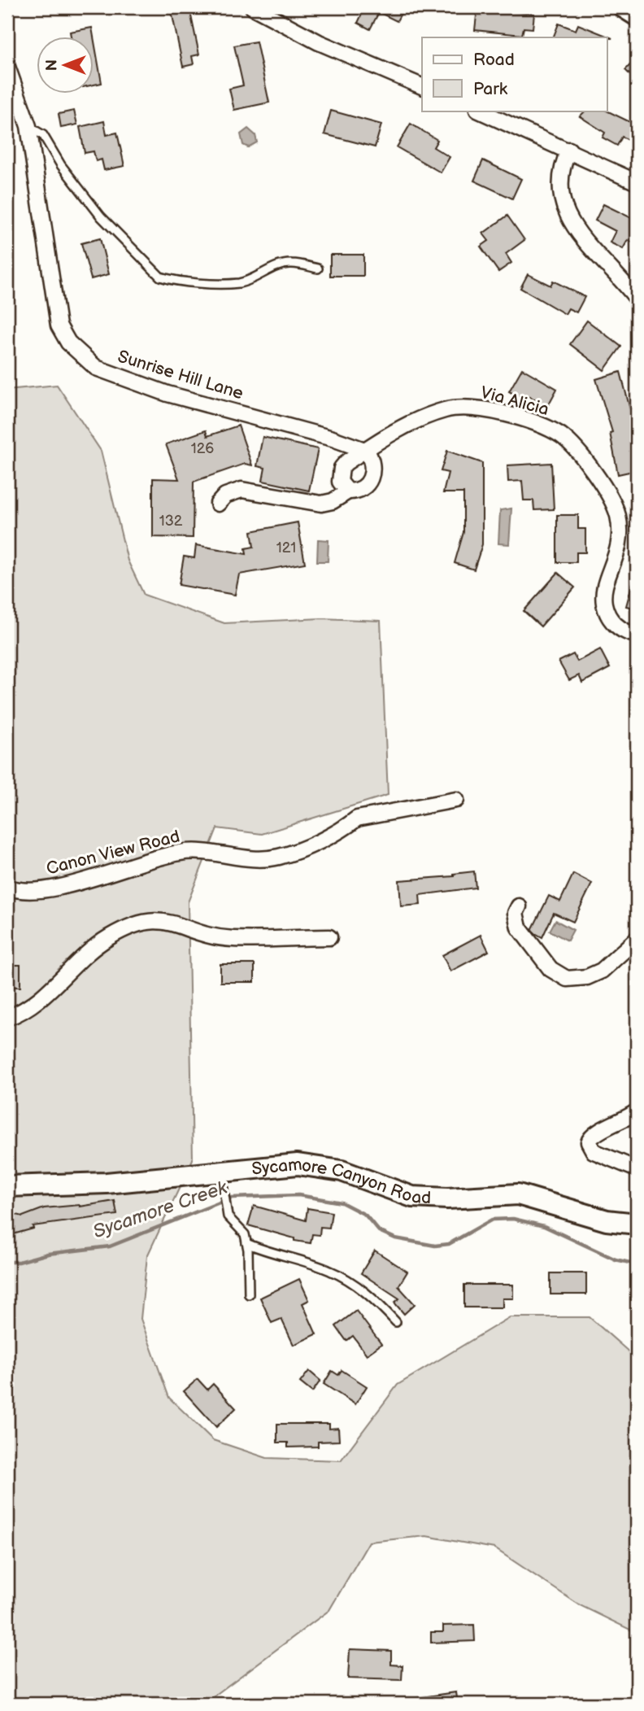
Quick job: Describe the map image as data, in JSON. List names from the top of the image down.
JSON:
{
  "streets": {
    "main road": ["Sycamore Canyon Road"],
    "street": ["Sunrise Hill Lane", "Via Alicia", "Canon View Road"]
  },
  "crossings": [
    ["Sunrise Hill Lane", "Via Alicia"]
  ],
  "water": ["Sycamore Creek"],
  "house_numbers": ["126", "132", "121"],
  "legend": ["Road", "Park"],
  "north": "left"
}
